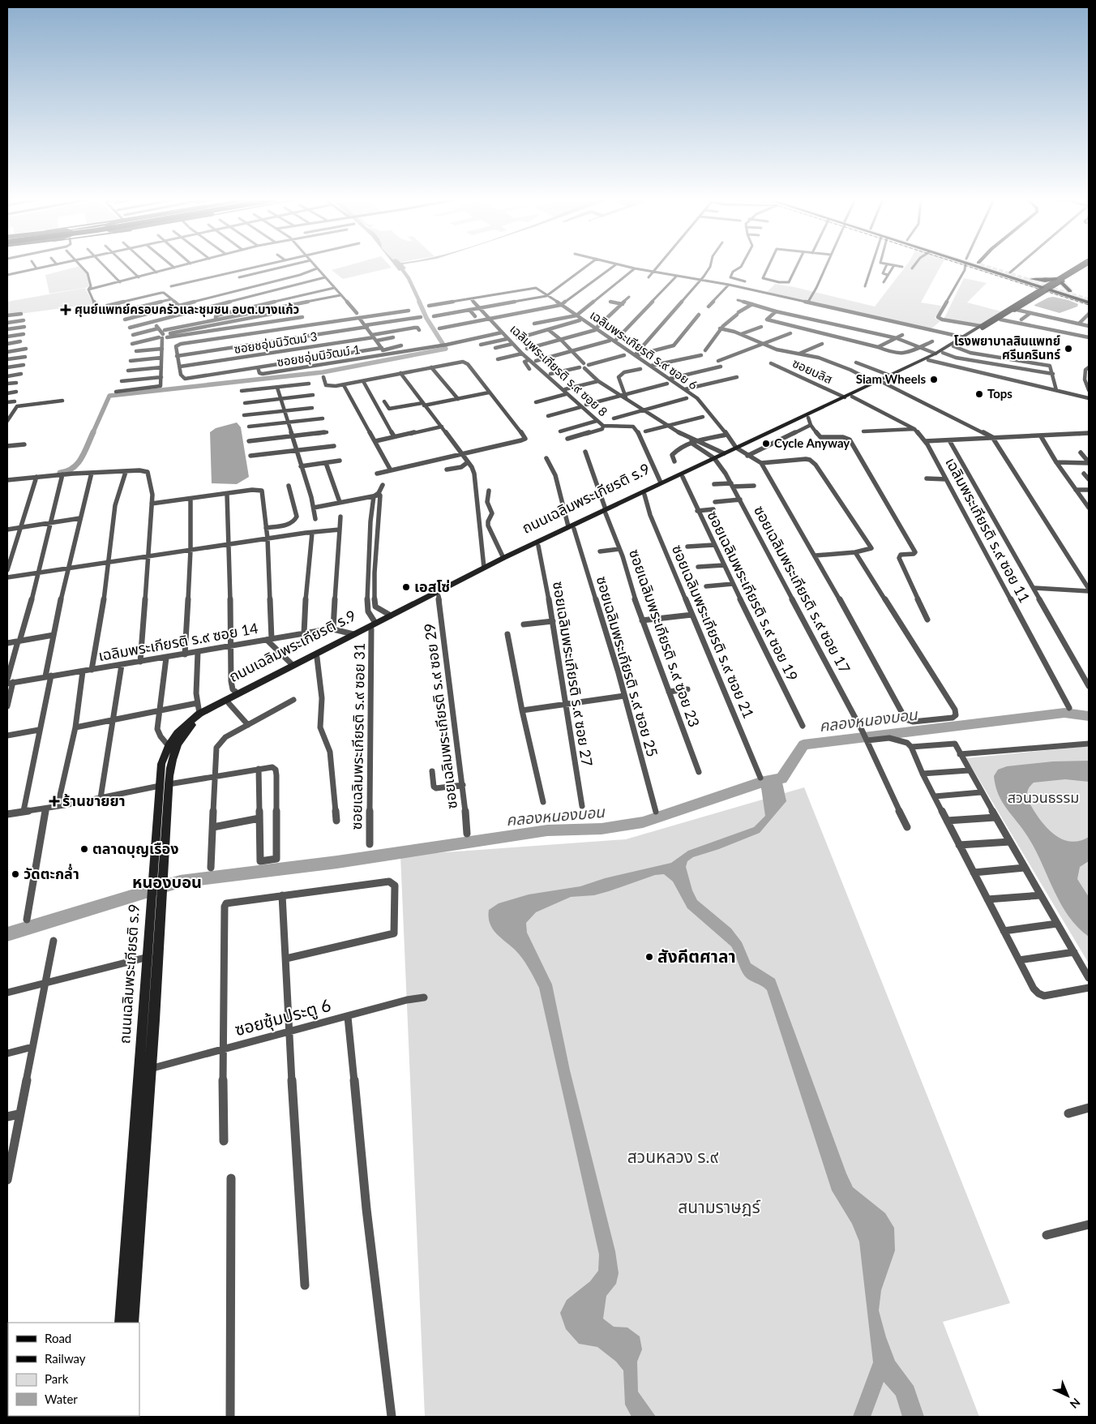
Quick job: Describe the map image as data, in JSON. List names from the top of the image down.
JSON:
{
  "streets": {
    "main road": ["ถนนเฉลิมพระเกียรติ ร.9"],
    "street": [
      "ซอยชอุ่มนิวัฒม์ 3",
      "เฉลิมพระเกียรติ ร.๙ ซอย 6",
      "ซอยชอุ่มนิวัฒม์ 1",
      "เฉลิมพระเกียรติ ร.๙ ซอย 8",
      "ซอยบลิส",
      "เฉลิมพระเกียรติ ร.๙ ซอย 11",
      "ซอยเฉลิมพระเกียรติ ร.๙ ซอย 17",
      "ซอยเฉลิมพระเกียรติ ร.๙ ซอย 19",
      "ซอยเฉลิมพระเกียรติ ร.๙ ซอย 21",
      "ซอยเฉลิมพระเกียรติ ร.๙ ซอย 23",
      "เฉลิมพระเกียรติ ร.๙ ซอย 14",
      "ซอยเฉลิมพระเกียรติ ร.๙ ซอย 25",
      "ซอยเฉลิมพระเกียรติ ร.๙ ซอย 27",
      "ซอยเฉลิมพระเกียรติ ร.๙ ซอย 29",
      "ซอยเฉลิมพระเกียรติ ร.๙ ซอย 31",
      "ซอยซุ้มประตู 6"
    ]
  },
  "crossings": [
    ["เฉลิมพระเกียรติ ร.๙ ซอย 6", "เฉลิมพระเกียรติ ร.๙ ซอย 8"],
    ["เฉลิมพระเกียรติ ร.๙ ซอย 6", "ถนนเฉลิมพระเกียรติ ร.9"],
    ["เฉลิมพระเกียรติ ร.๙ ซอย 8", "ถนนเฉลิมพระเกียรติ ร.9"],
    ["ซอยบลิส", "ถนนเฉลิมพระเกียรติ ร.9"],
    ["ซอยบลิส", "เฉลิมพระเกียรติ ร.๙ ซอย 11"],
    ["ถนนเฉลิมพระเกียรติ ร.9", "เฉลิมพระเกียรติ ร.๙ ซอย 11"],
    ["ถนนเฉลิมพระเกียรติ ร.9", "ซอยเฉลิมพระเกียรติ ร.๙ ซอย 17"],
    ["ถนนเฉลิมพระเกียรติ ร.9", "ซอยเฉลิมพระเกียรติ ร.๙ ซอย 19"],
    ["ถนนเฉลิมพระเกียรติ ร.9", "ซอยเฉลิมพระเกียรติ ร.๙ ซอย 21"],
    ["ถนนเฉลิมพระเกียรติ ร.9", "ซอยเฉลิมพระเกียรติ ร.๙ ซอย 23"],
    ["ถนนเฉลิมพระเกียรติ ร.9", "เฉลิมพระเกียรติ ร.๙ ซอย 14"],
    ["ถนนเฉลิมพระเกียรติ ร.9", "ซอยเฉลิมพระเกียรติ ร.๙ ซอย 25"],
    ["ถนนเฉลิมพระเกียรติ ร.9", "ซอยเฉลิมพระเกียรติ ร.๙ ซอย 27"],
    ["ถนนเฉลิมพระเกียรติ ร.9", "ซอยเฉลิมพระเกียรติ ร.๙ ซอย 29"],
    ["ถนนเฉลิมพระเกียรติ ร.9", "ซอยเฉลิมพระเกียรติ ร.๙ ซอย 31"],
    ["ถนนเฉลิมพระเกียรติ ร.9", "ซอยซุ้มประตู 6"]
  ],
  "districts": ["หนองบอน"],
  "water": ["คลองหนองบอน"],
  "parks": ["สวนวนธรรม", "สวนหลวง ร.๙", "สนามราษฎร์"],
  "places": {
    "health": ["ศุนย์แพทย์ครอบครัวและชุมชน อบต.บางแก้ว", "ร้านขายยา"],
    "other": [
      "โรงพยาบาลสินแพทย์ ศรีนครินทร์",
      "Siam Wheels",
      "Tops",
      "Cycle Anyway",
      "เอสโซ่",
      "ตลาดบุญเรือง",
      "วัดตะกล่ำ",
      "สังคีตศาลา"
    ]
  },
  "legend": [
    "Road",
    "Railway",
    "Park",
    "Water"
  ],
  "north": "bottom right"
}
